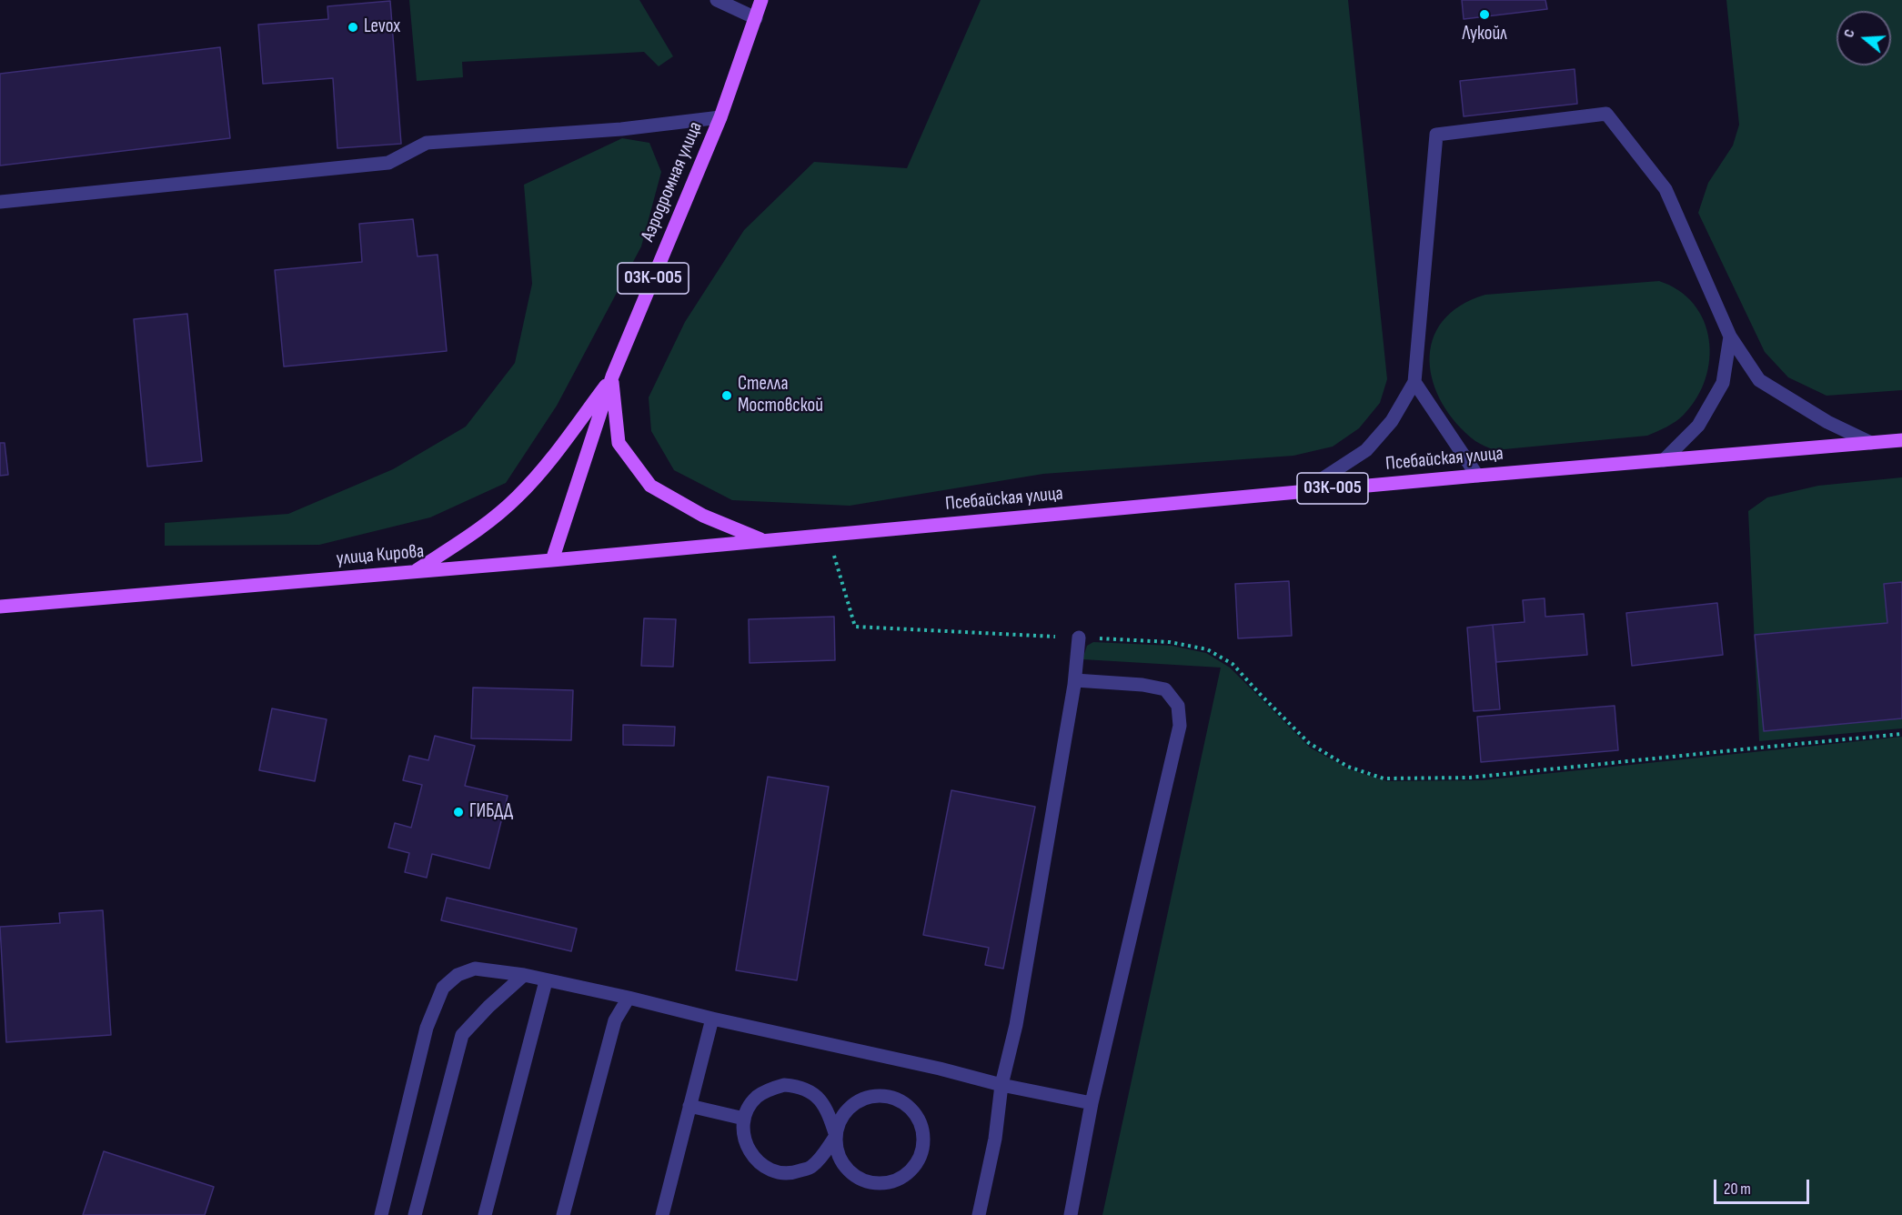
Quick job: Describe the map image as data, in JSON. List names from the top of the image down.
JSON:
{
  "streets": {
    "main road": [
      "Аэродромная улица",
      "03К-005",
      "Псебайская улица",
      "улица Кирова"
    ]
  },
  "crossings": [
    ["Аэродромная улица", "Псебайская улица"],
    ["Аэродромная улица", "улица Кирова"],
    ["Псебайская улица", "улица Кирова"]
  ],
  "places": [
    "Лукойл",
    "Levox",
    "Стелла Мостовской",
    "ГИБДД"
  ],
  "scale_bar": "20 m",
  "north": "left"
}
